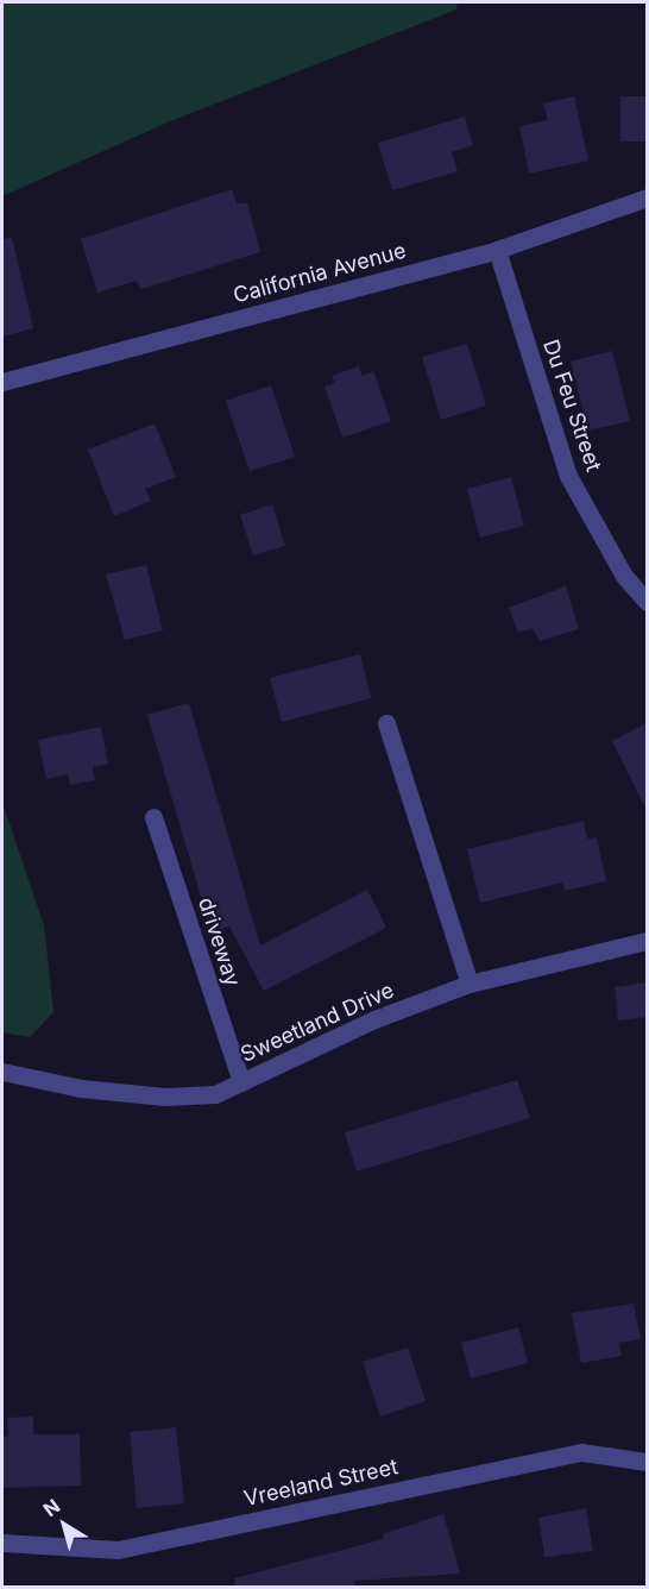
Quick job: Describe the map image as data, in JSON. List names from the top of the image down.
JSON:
{
  "streets": {
    "street": [
      "California Avenue",
      "Du Feu Street",
      "driveway",
      "Sweetland Drive",
      "Vreeland Street"
    ]
  },
  "crossings": [
    ["California Avenue", "Du Feu Street"],
    ["driveway", "Sweetland Drive"]
  ],
  "north": "top left"
}
